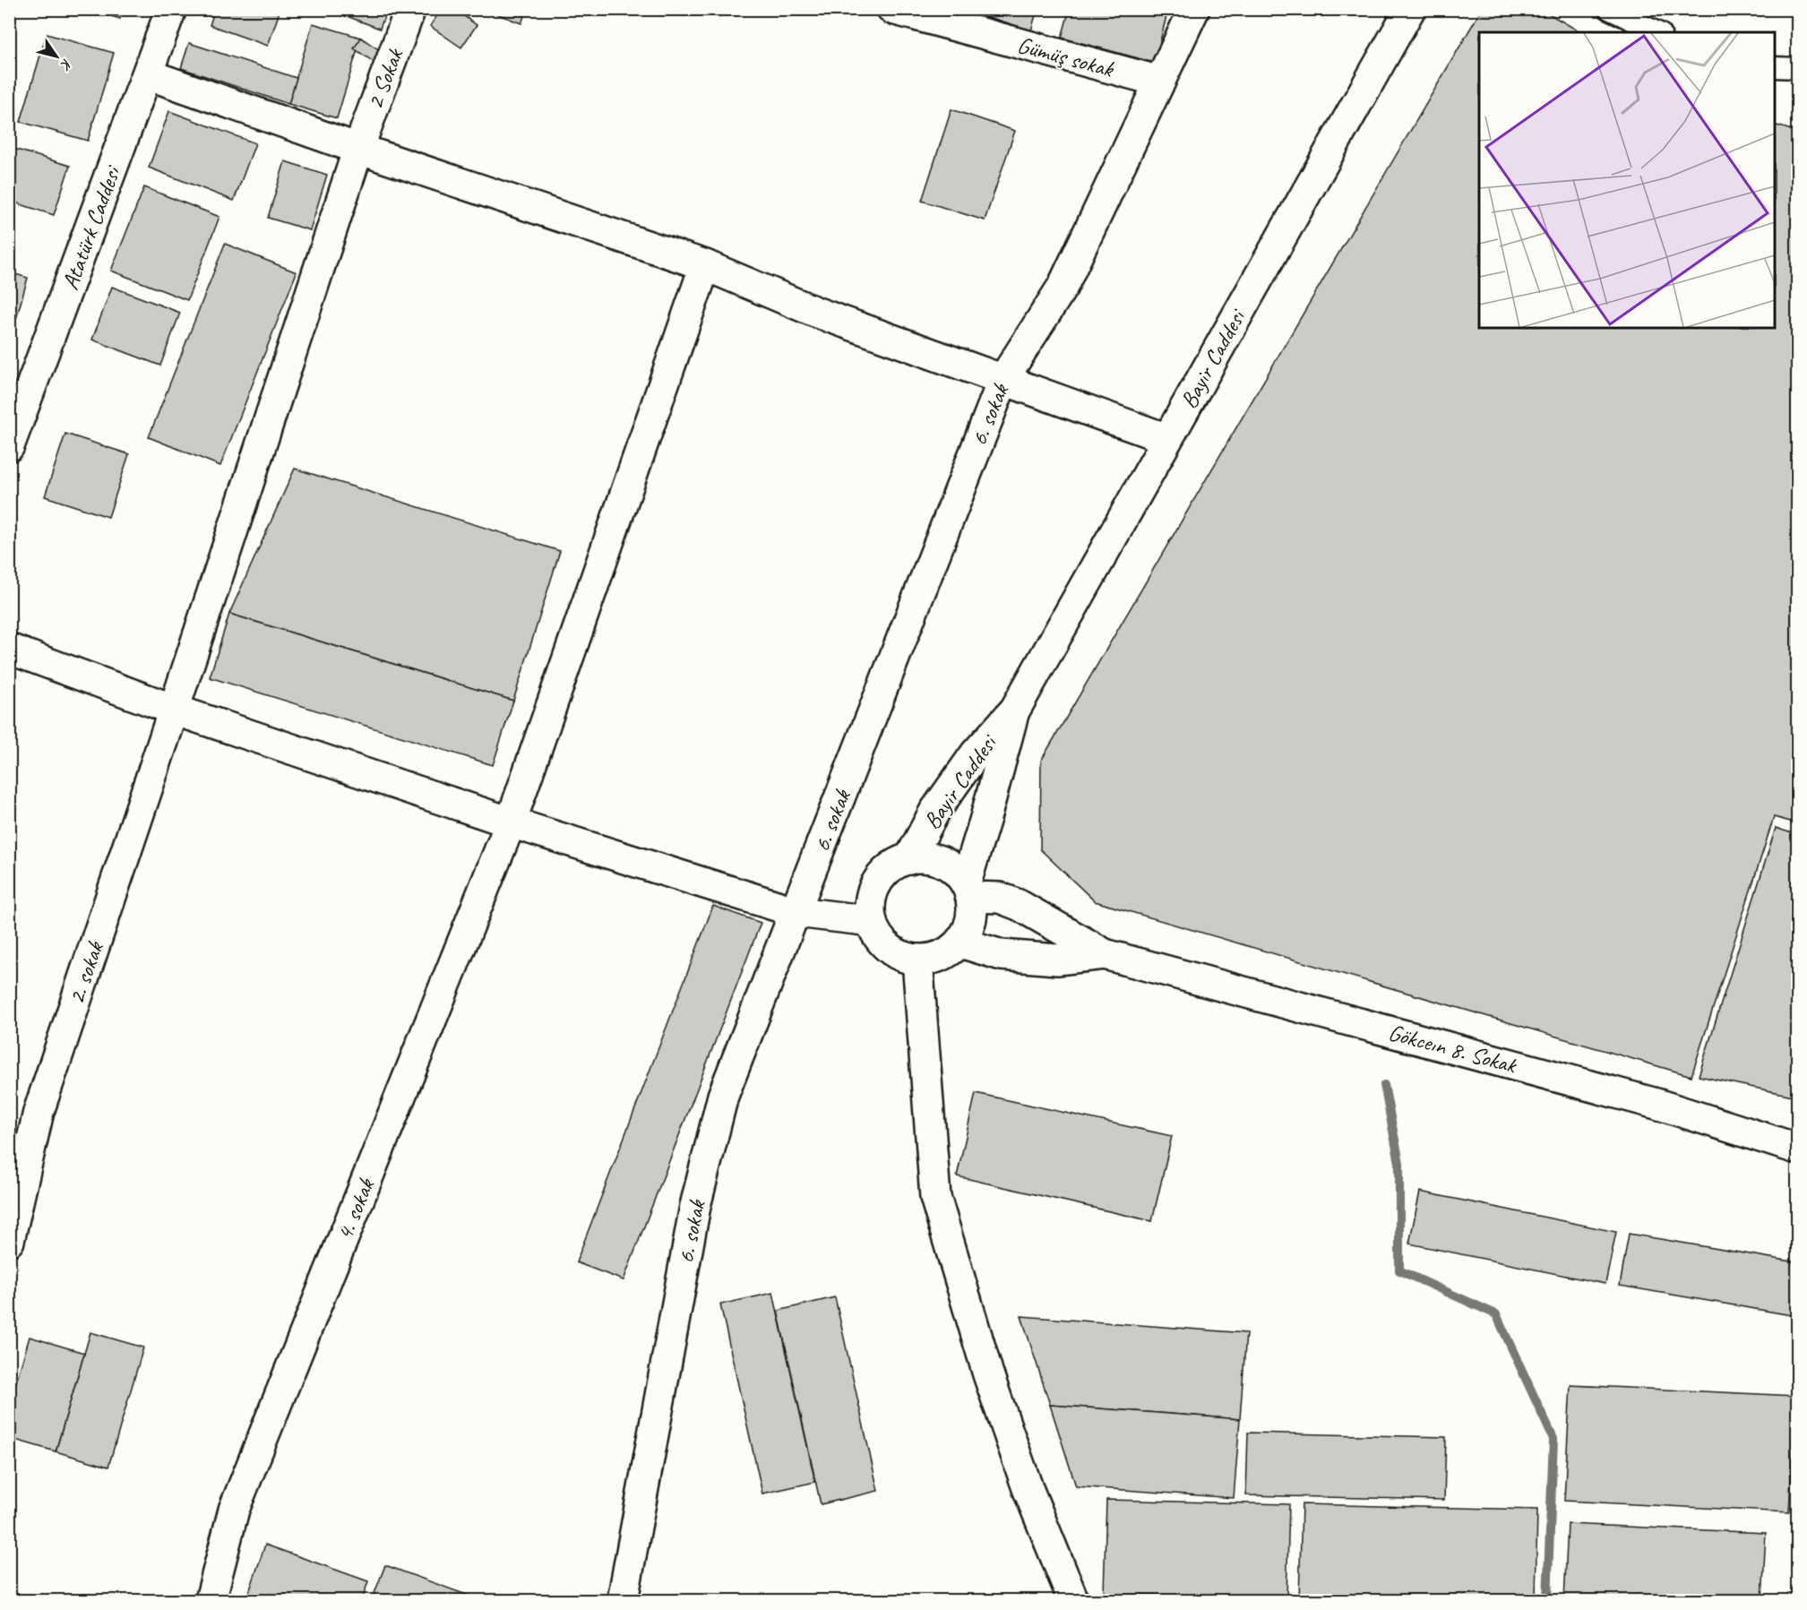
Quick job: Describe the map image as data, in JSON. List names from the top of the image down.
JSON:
{
  "streets": {
    "street": [
      "Gümüş sokak",
      "2 Sokak",
      "Atatürk Caddesi",
      "Bayir Caddesi",
      "6. sokak",
      "2. sokak",
      "Gökceın 8. Sokak",
      "4. sokak"
    ]
  },
  "crossings": [
    ["Gümüş sokak", "6. sokak"],
    ["2 Sokak", "2. sokak"],
    ["Bayir Caddesi", "Gökceın 8. Sokak"]
  ],
  "north": "bottom right"
}
